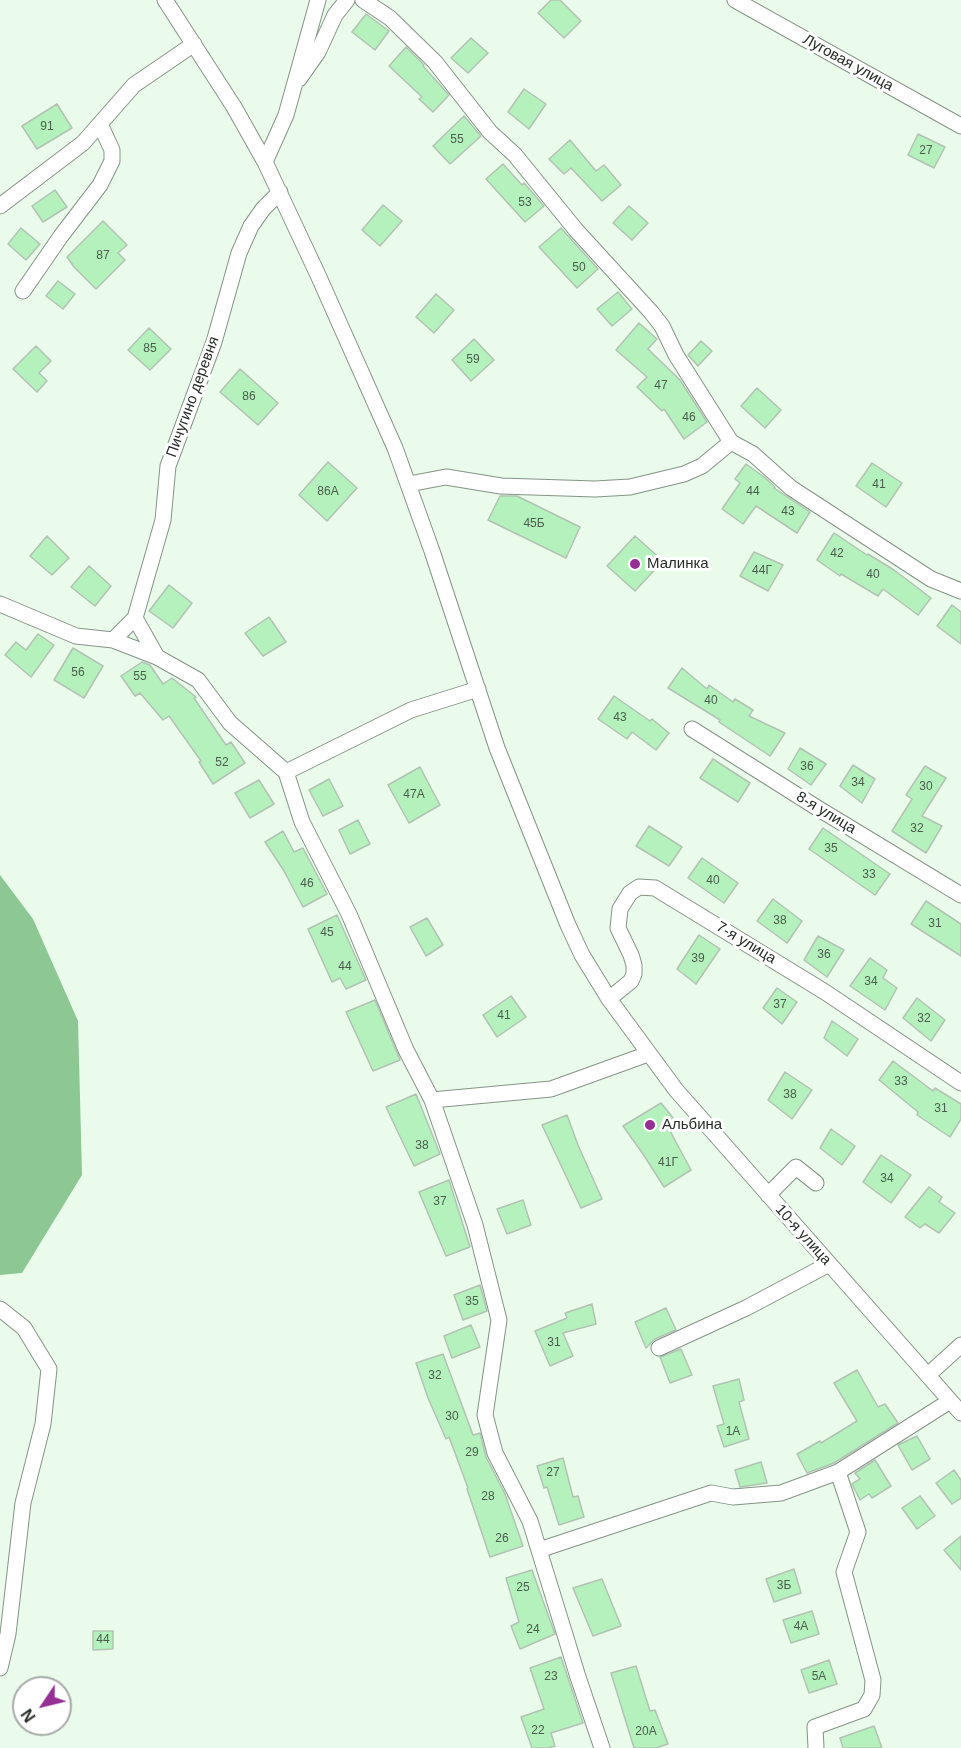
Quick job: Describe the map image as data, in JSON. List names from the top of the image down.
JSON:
{
  "streets": {
    "street": [
      "Луговая улица",
      "Пичугино деревня",
      "8-я улица",
      "7-я улица",
      "10-я улица"
    ]
  },
  "crossings": [
    ["Пичугино деревня", "10-я улица"],
    ["7-я улица", "10-я улица"]
  ],
  "places": ["Малинка", "Альбина"],
  "house_numbers": [
    "91",
    "55",
    "27",
    "53",
    "87",
    "50",
    "85",
    "59",
    "47",
    "86",
    "46",
    "41",
    "86А",
    "44",
    "43",
    "45Б",
    "42",
    "44Г",
    "40",
    "56",
    "55",
    "40",
    "43",
    "52",
    "36",
    "34",
    "30",
    "47А",
    "32",
    "35",
    "33",
    "40",
    "46",
    "38",
    "31",
    "45",
    "36",
    "39",
    "44",
    "34",
    "37",
    "41",
    "32",
    "33",
    "38",
    "31",
    "38",
    "41Г",
    "34",
    "37",
    "35",
    "31",
    "32",
    "30",
    "1А",
    "29",
    "27",
    "28",
    "26",
    "3Б",
    "25",
    "4А",
    "24",
    "44",
    "23",
    "5А",
    "22",
    "20А"
  ],
  "north": "bottom left"
}
